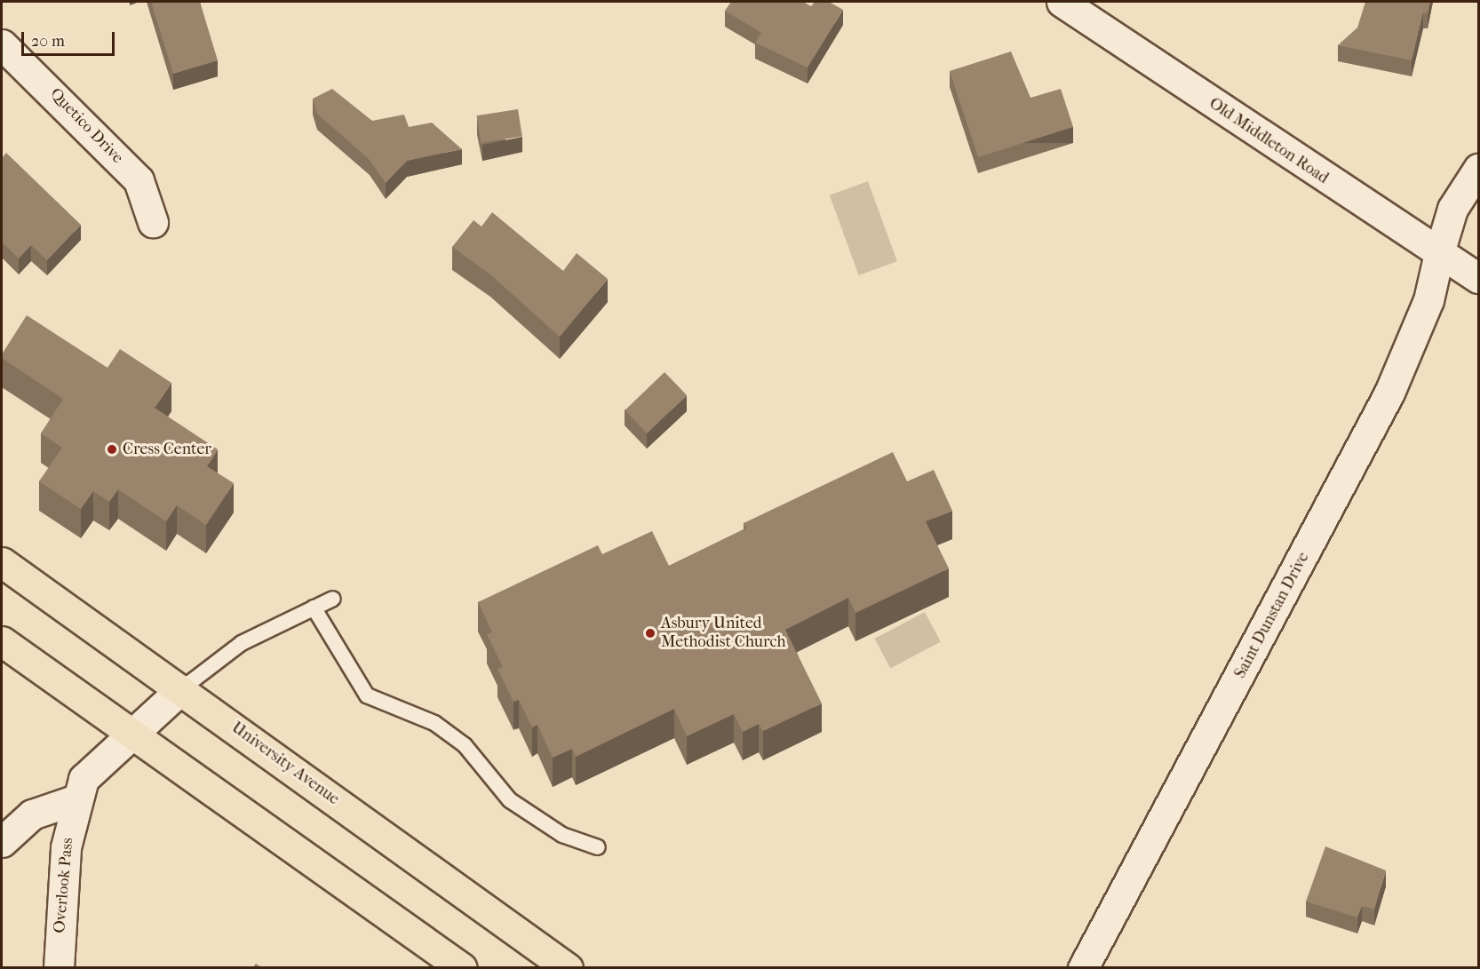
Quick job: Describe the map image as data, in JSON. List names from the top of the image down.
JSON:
{
  "streets": {
    "main road": ["University Avenue"],
    "street": [
      "Quetico Drive",
      "Old Middleton Road",
      "Saint Dunstan Drive",
      "Overlook Pass"
    ]
  },
  "crossings": [
    ["Old Middleton Road", "Saint Dunstan Drive"],
    ["University Avenue", "Overlook Pass"]
  ],
  "places": ["Cress Center", "Asbury United Methodist Church"],
  "scale_bar": "20 m"
}
